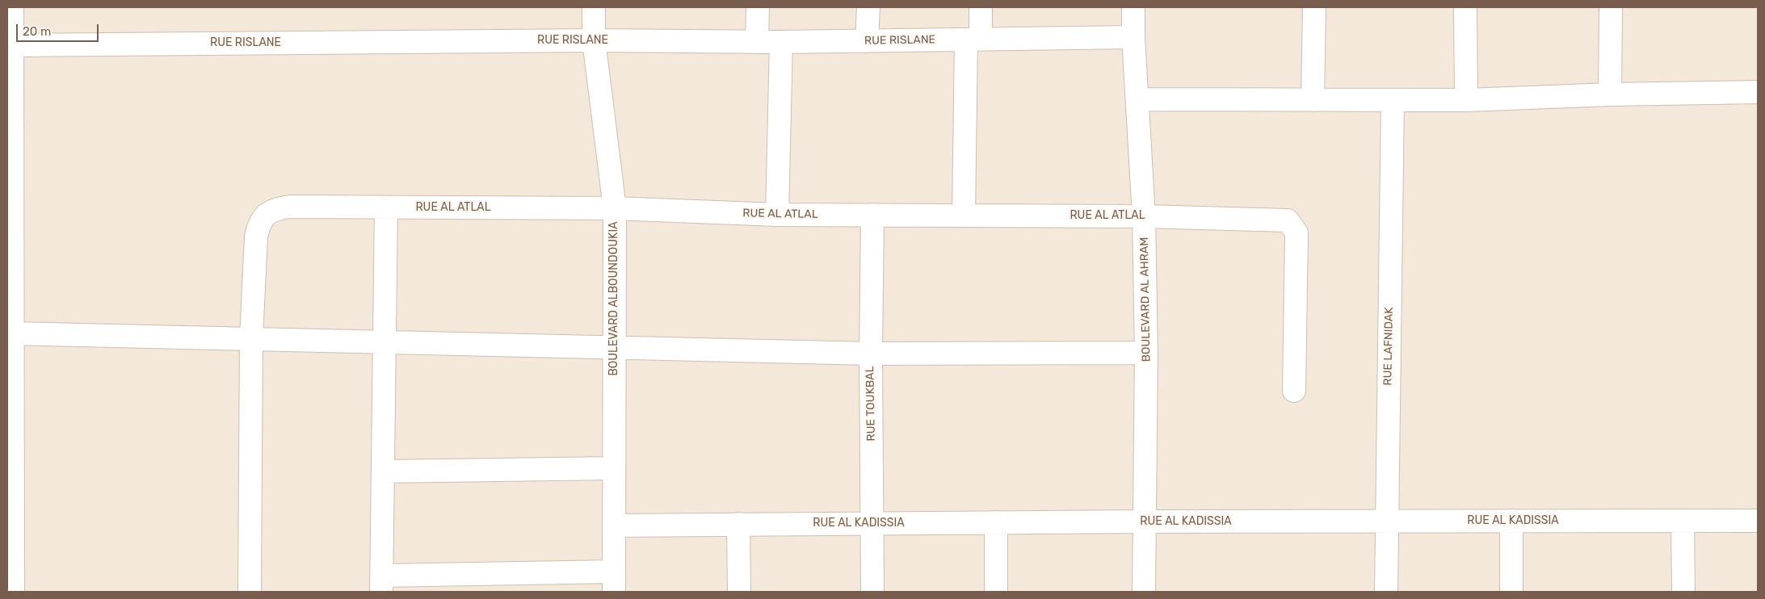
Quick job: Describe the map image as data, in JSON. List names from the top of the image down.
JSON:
{
  "streets": {
    "street": [
      "RUE RISLANE",
      "RUE AL ATLAL",
      "BOULEVARD ALBOUNDOUKIA",
      "BOULEVARD AL AHRAM",
      "RUE LAFNIDAK",
      "RUE TOUKBAL",
      "RUE AL KADISSIA"
    ]
  },
  "crossings": [
    ["RUE RISLANE", "BOULEVARD ALBOUNDOUKIA"],
    ["RUE RISLANE", "BOULEVARD AL AHRAM"],
    ["RUE AL ATLAL", "BOULEVARD ALBOUNDOUKIA"],
    ["RUE AL ATLAL", "BOULEVARD AL AHRAM"],
    ["RUE AL ATLAL", "RUE TOUKBAL"],
    ["BOULEVARD ALBOUNDOUKIA", "RUE AL KADISSIA"],
    ["BOULEVARD AL AHRAM", "RUE AL KADISSIA"],
    ["RUE LAFNIDAK", "RUE AL KADISSIA"],
    ["RUE TOUKBAL", "RUE AL KADISSIA"]
  ],
  "scale_bar": "20 m"
}
